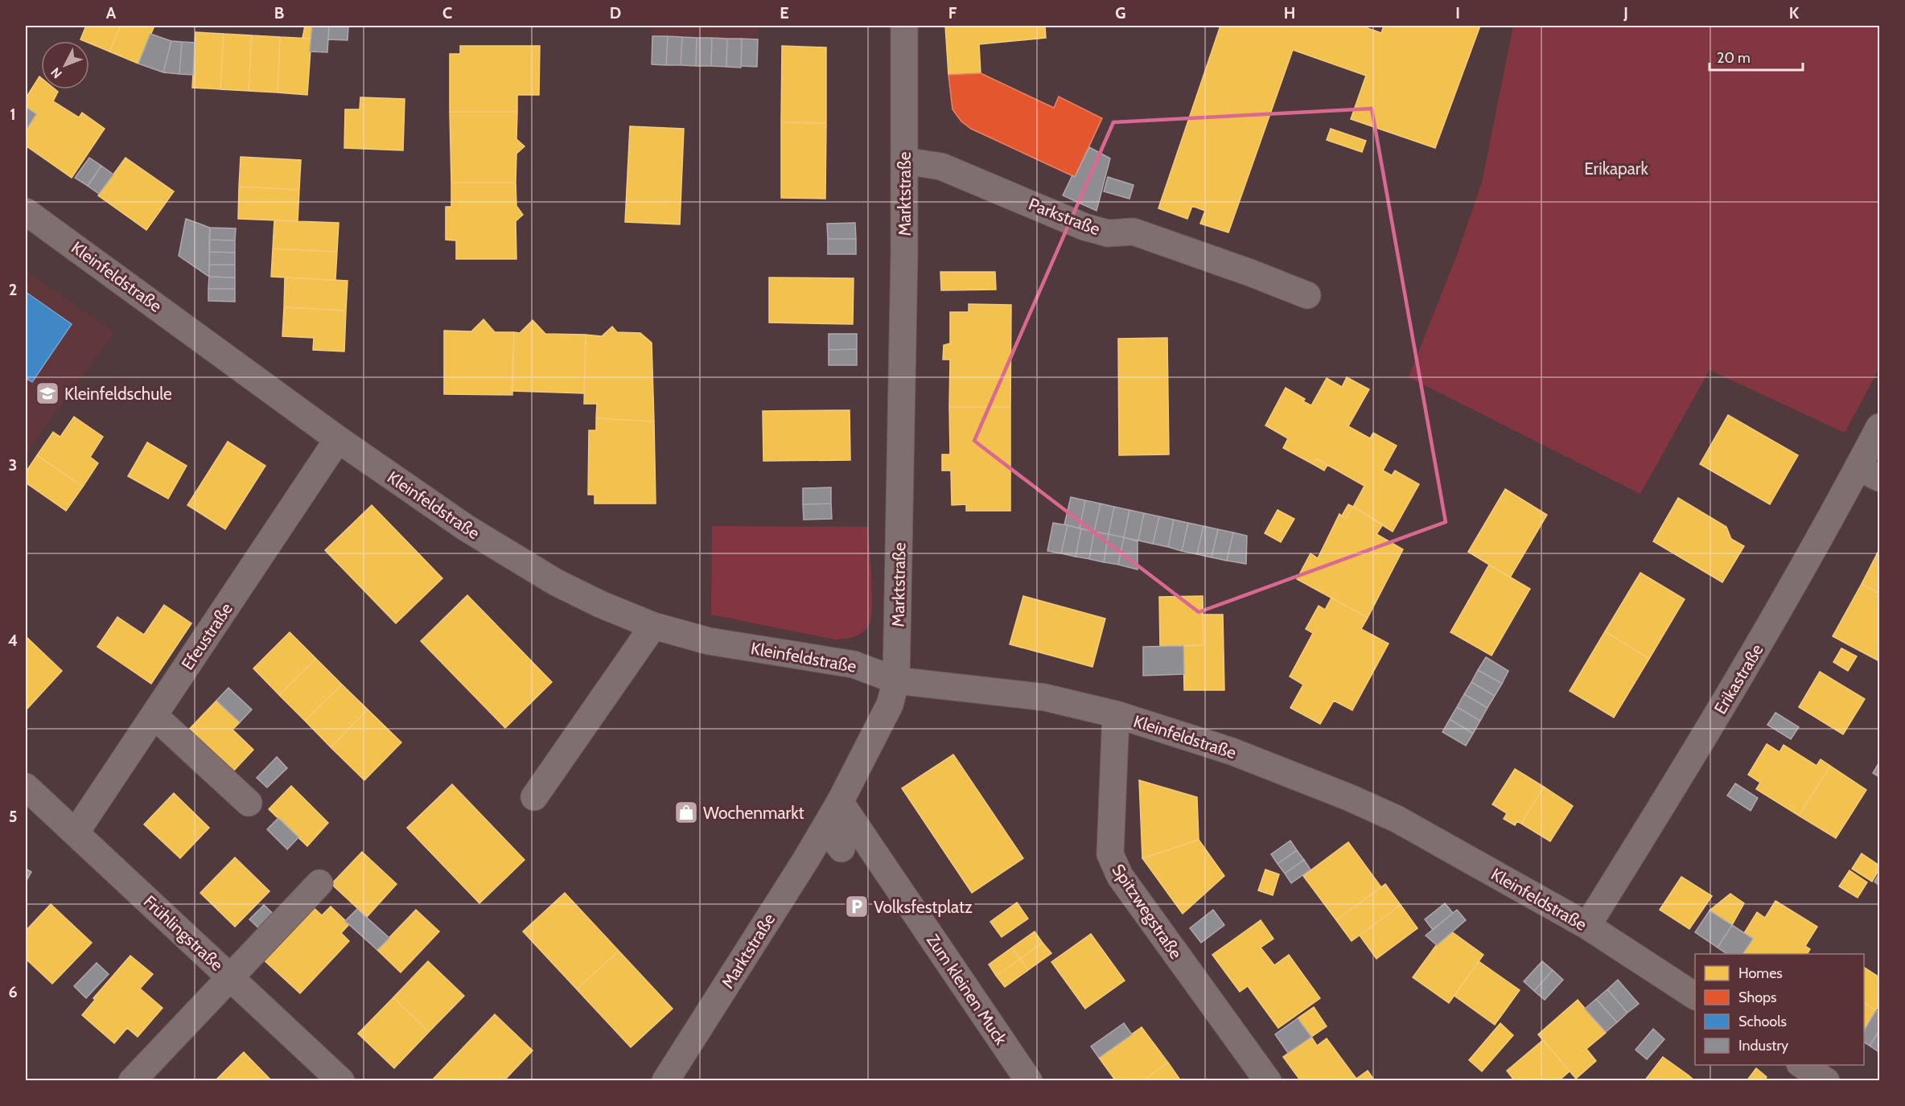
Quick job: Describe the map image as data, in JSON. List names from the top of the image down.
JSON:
{
  "streets": {
    "street": [
      "Marktstraße",
      "Parkstraße",
      "Kleinfeldstraße",
      "Efeustraße",
      "Erikastraße",
      "Spitzwegstraße",
      "Frühlingstraße",
      "Zum kleinen Muck"
    ]
  },
  "crossings": [
    ["Marktstraße", "Parkstraße"],
    ["Marktstraße", "Kleinfeldstraße"],
    ["Marktstraße", "Zum kleinen Muck"],
    ["Kleinfeldstraße", "Efeustraße"],
    ["Kleinfeldstraße", "Erikastraße"],
    ["Kleinfeldstraße", "Spitzwegstraße"],
    ["Efeustraße", "Frühlingstraße"]
  ],
  "parks": ["Erikapark"],
  "places": {
    "school or university": ["Kleinfeldschule"],
    "shop": ["Wochenmarkt"],
    "parking": ["Volksfestplatz"]
  },
  "legend": [
    "Homes",
    "Shops",
    "Schools",
    "Industry"
  ],
  "scale_bar": "20 m",
  "north": "bottom left",
  "grid": {
    "columns": [
      "A",
      "B",
      "C",
      "D",
      "E",
      "F",
      "G",
      "H",
      "I",
      "J",
      "K"
    ],
    "rows": [
      "1",
      "2",
      "3",
      "4",
      "5",
      "6"
    ]
  }
}
